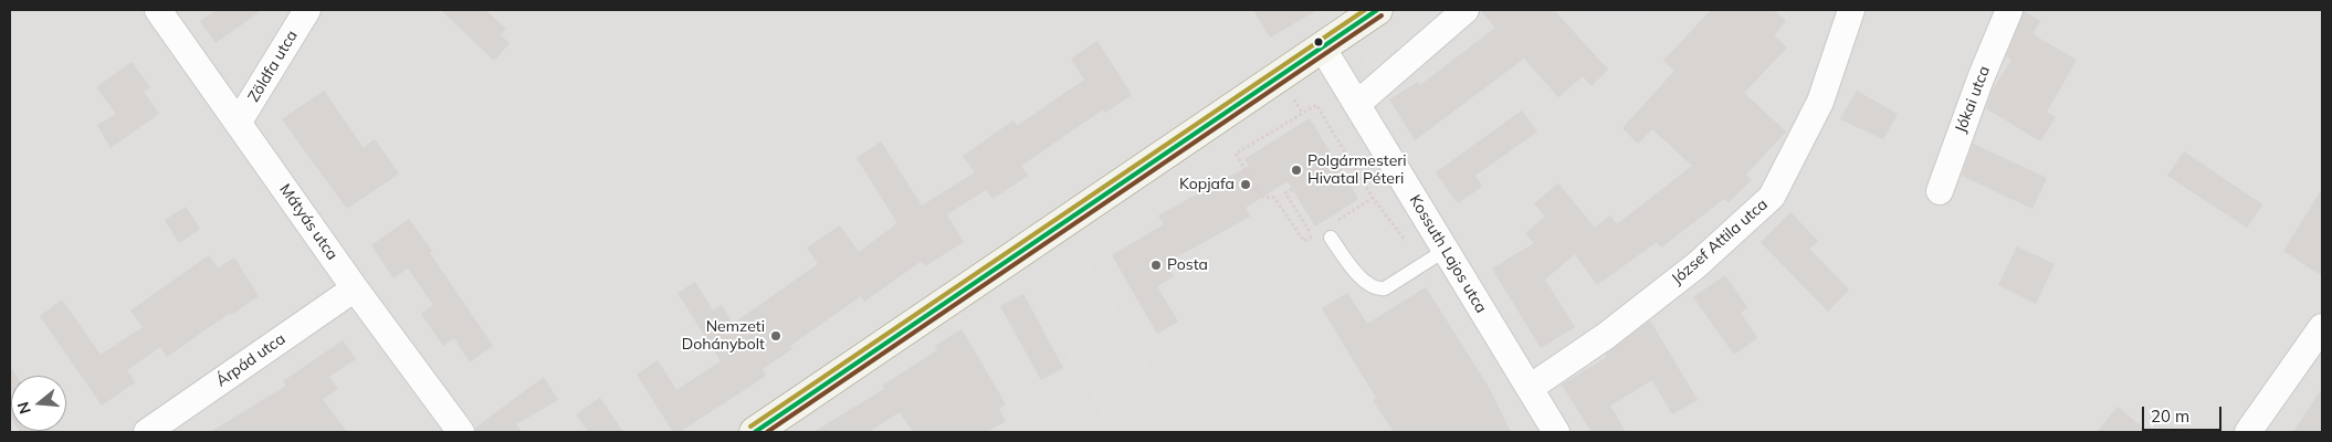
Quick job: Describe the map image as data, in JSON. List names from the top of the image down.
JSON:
{
  "streets": {
    "street": [
      "Zöldfa utca",
      "Jókai utca",
      "Mátyás utca",
      "József Attila utca",
      "Kossuth Lajos utca",
      "Árpád utca"
    ]
  },
  "crossings": [
    ["Zöldfa utca", "Mátyás utca"],
    ["Mátyás utca", "Árpád utca"],
    ["József Attila utca", "Kossuth Lajos utca"]
  ],
  "places": [
    "Polgármesteri Hivatal Péteri",
    "Kopjafa",
    "Posta",
    "Nemzeti Dohánybolt"
  ],
  "scale_bar": "20 m",
  "north": "left"
}
